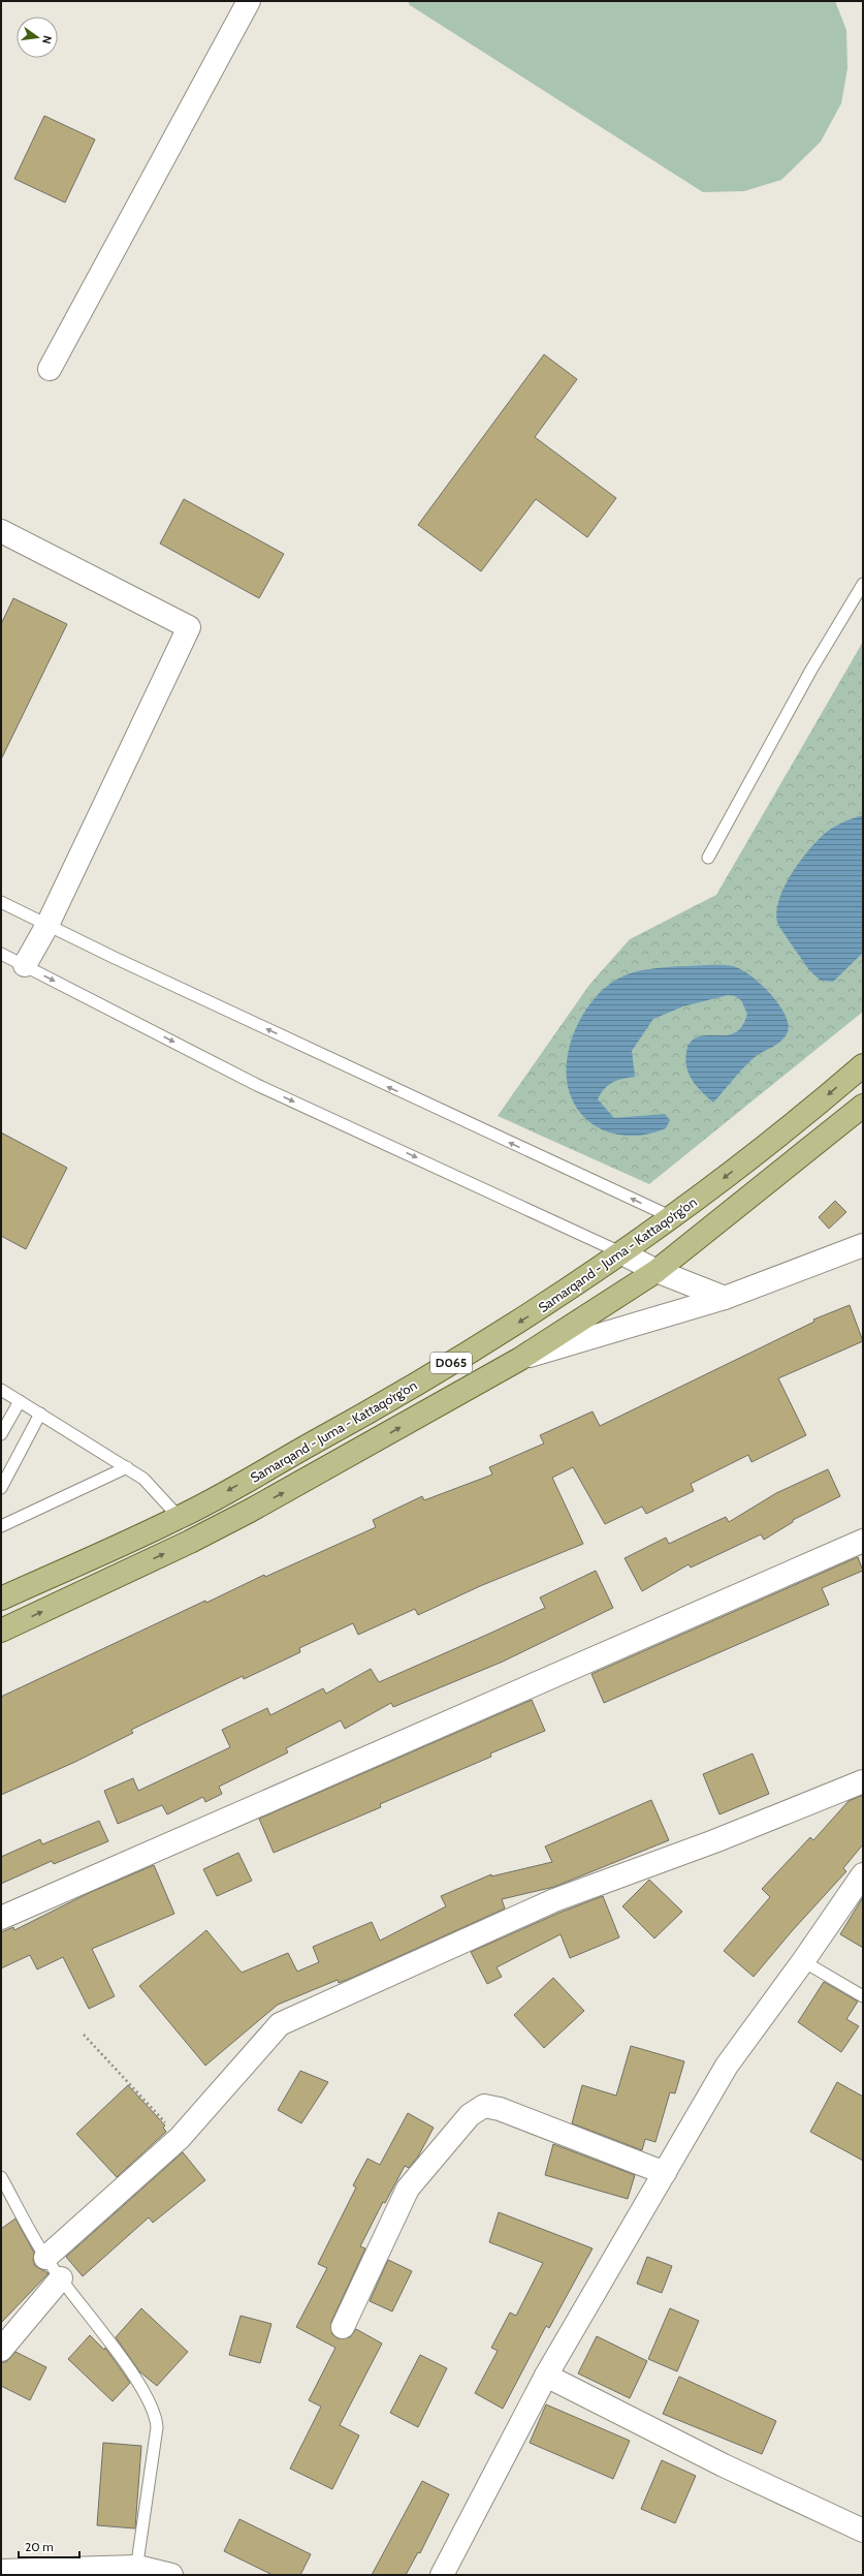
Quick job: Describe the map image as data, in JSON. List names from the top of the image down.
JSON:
{
  "streets": {
    "main road": ["Samarqand - Juma - Kattaqo‘rg‘on", "D065"]
  },
  "scale_bar": "20 m",
  "north": "right"
}
